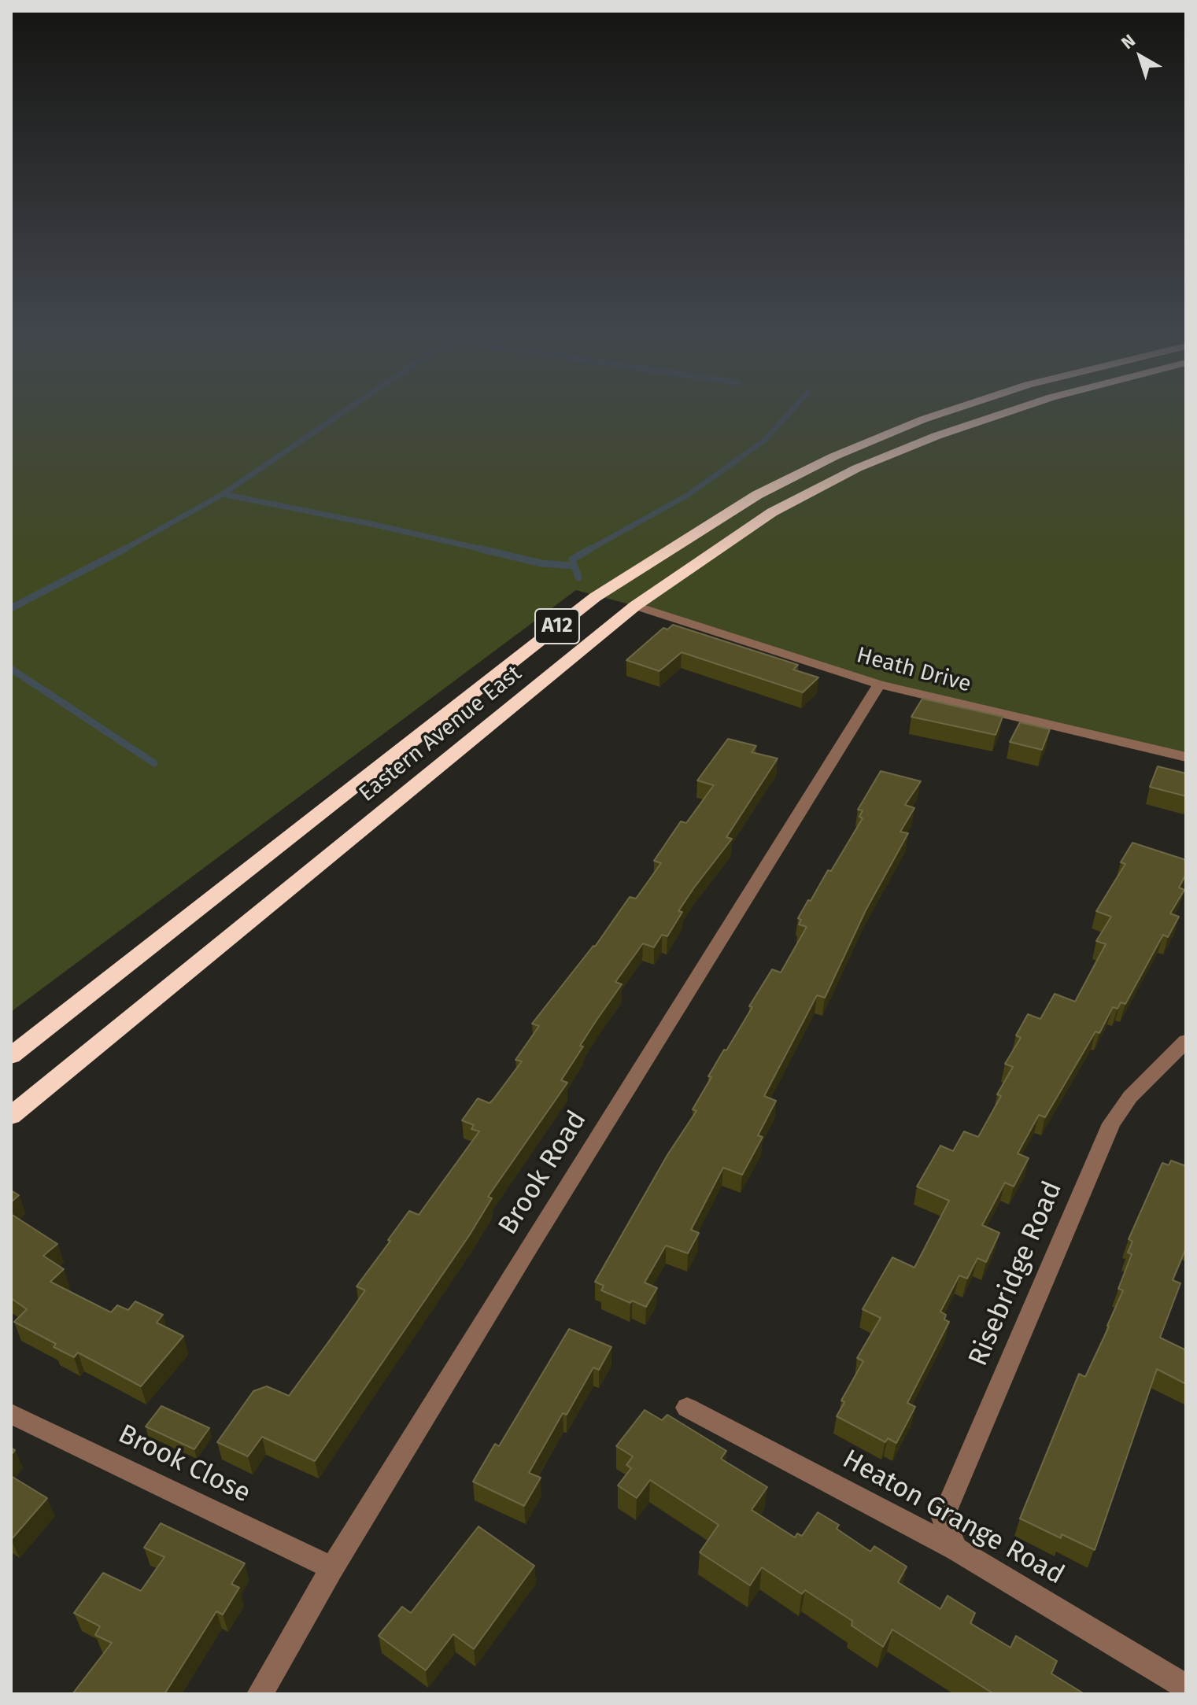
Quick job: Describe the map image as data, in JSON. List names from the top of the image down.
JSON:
{
  "streets": {
    "highway": ["A12", "Eastern Avenue East"],
    "street": [
      "Heath Drive",
      "Brook Road",
      "Risebridge Road",
      "Brook Close",
      "Heaton Grange Road"
    ]
  },
  "crossings": [
    ["Heath Drive", "Eastern Avenue East"],
    ["Heath Drive", "Brook Road"],
    ["Brook Road", "Brook Close"],
    ["Risebridge Road", "Heaton Grange Road"]
  ],
  "north": "top left"
}
